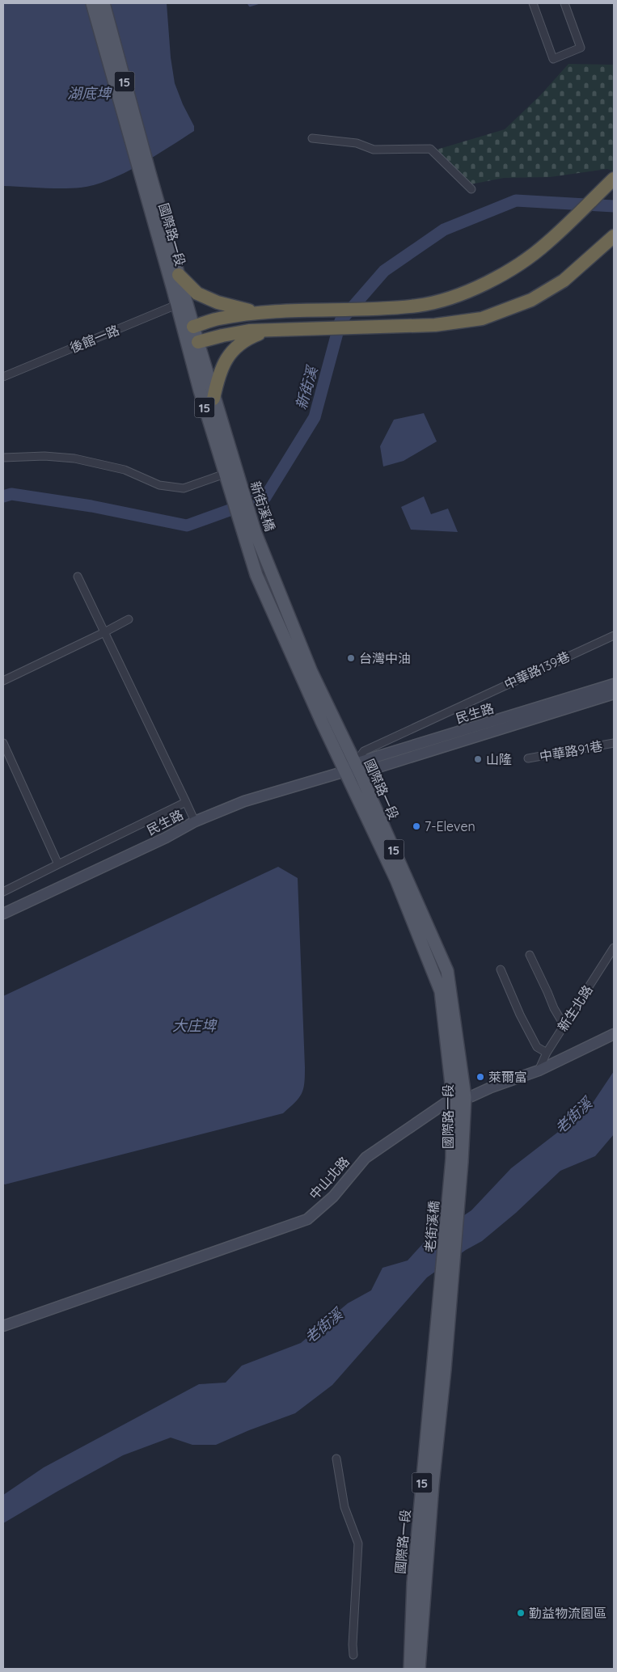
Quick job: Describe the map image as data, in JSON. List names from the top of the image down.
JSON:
{
  "streets": {
    "main road": [
      "15",
      "國際路一段",
      "新街溪橋",
      "老街溪橋"
    ],
    "street": [
      "後館一路",
      "中華路139巷",
      "民生路",
      "中華路91巷",
      "新生北路",
      "中山北路"
    ]
  },
  "crossings": [
    ["國際路一段", "後館一路"],
    ["國際路一段", "新街溪橋"],
    ["國際路一段", "中華路139巷"],
    ["國際路一段", "民生路"],
    ["國際路一段", "中山北路"],
    ["國際路一段", "老街溪橋"],
    ["中華路139巷", "民生路"],
    ["新生北路", "中山北路"]
  ],
  "water": [
    "湖底埤",
    "新街溪",
    "大庄埤",
    "老街溪"
  ],
  "places": [
    "台灣中油",
    "山隆",
    "7-Eleven",
    "萊爾富",
    "勤益物流園區"
  ]
}
